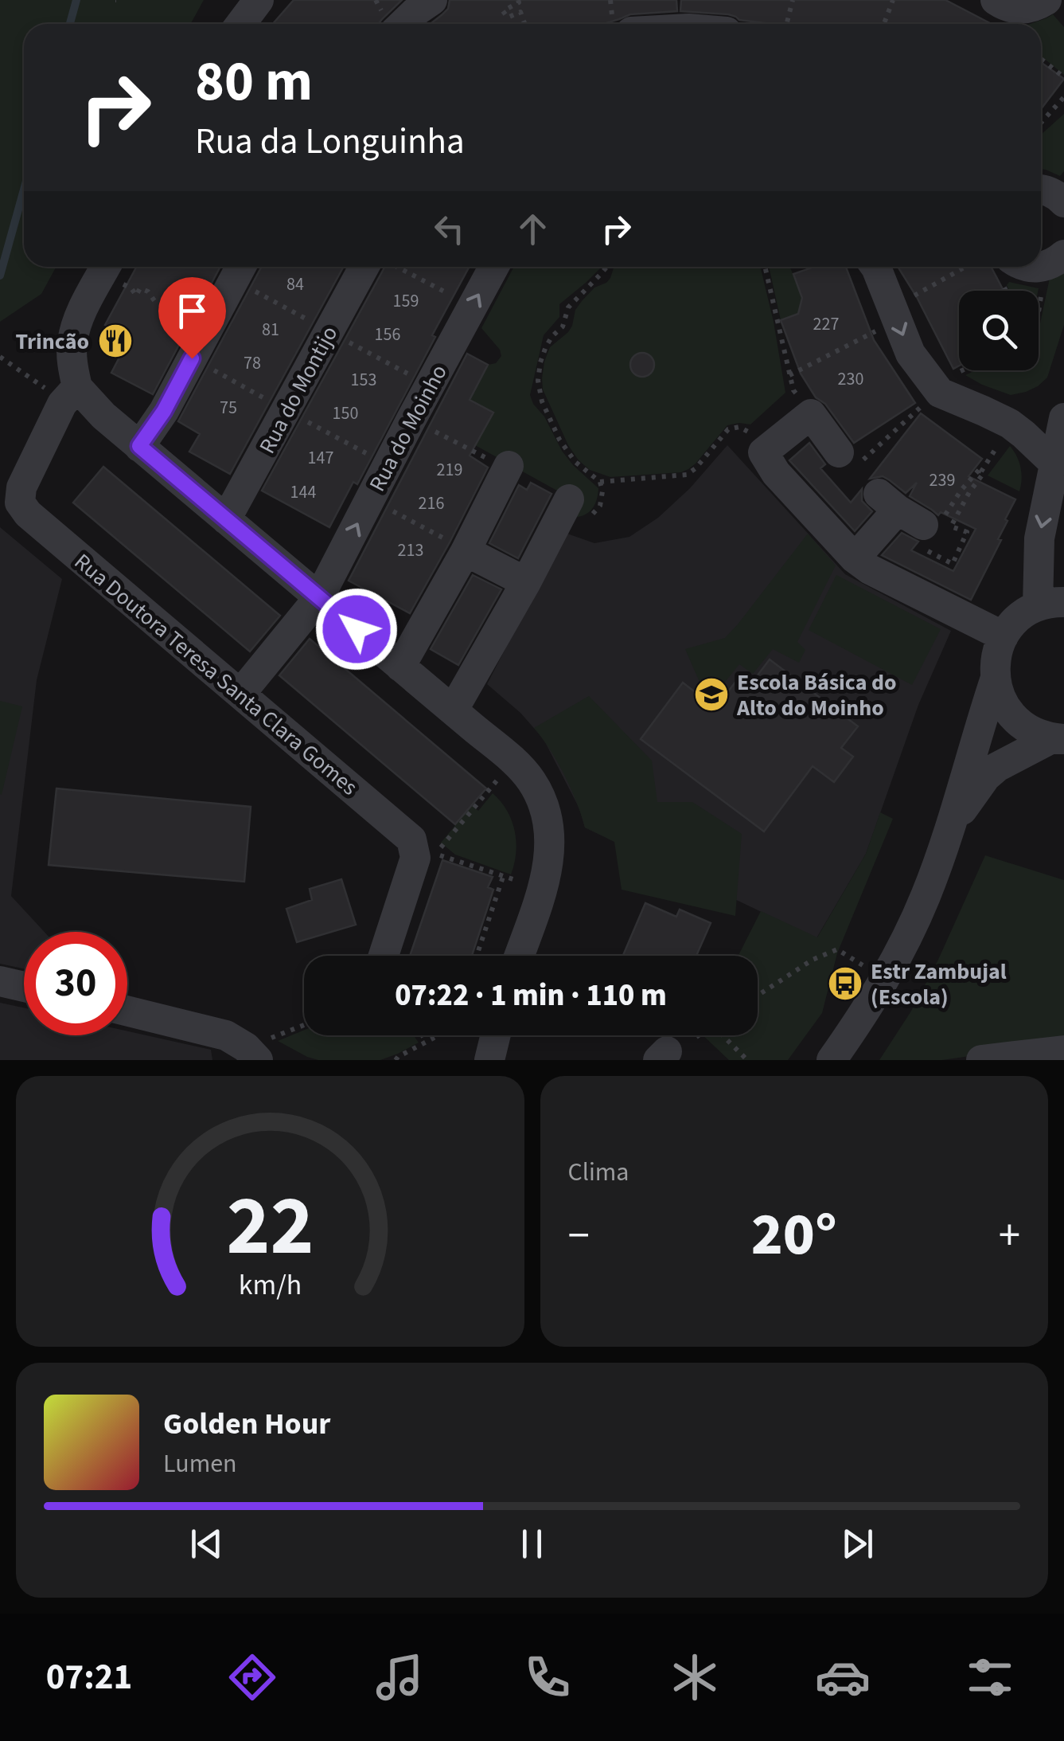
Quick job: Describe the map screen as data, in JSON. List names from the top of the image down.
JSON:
{
  "streets": {
    "street": ["Rua do Montijo", "Rua do Moinho", "Rua Doutora Teresa Santa Clara Gomes"]
  },
  "crossings": [
    ["Rua do Moinho", "Rua Doutora Teresa Santa Clara Gomes"]
  ],
  "places": {
    "restaurant": ["Trincão"],
    "school or university": ["Escola Básica do Alto do Moinho"],
    "bus stop": ["Estr Zambujal (Escola)"]
  },
  "house_numbers": [
    "84",
    "159",
    "227",
    "81",
    "156",
    "78",
    "230",
    "153",
    "75",
    "150",
    "147",
    "219",
    "239",
    "144",
    "216",
    "213"
  ],
  "page": {
    "turn": ["80 m", "Rua da Longuinha"],
    "limit": "30",
    "trip": "07:22 · 1 min · 110 m",
    "tile": "Clima",
    "heat": ["−", "20°", "+"],
    "song": ["Golden Hour", "Lumen"],
    "tabs": "07:21",
    "gauge": ["22", "km/h"]
  }
}
